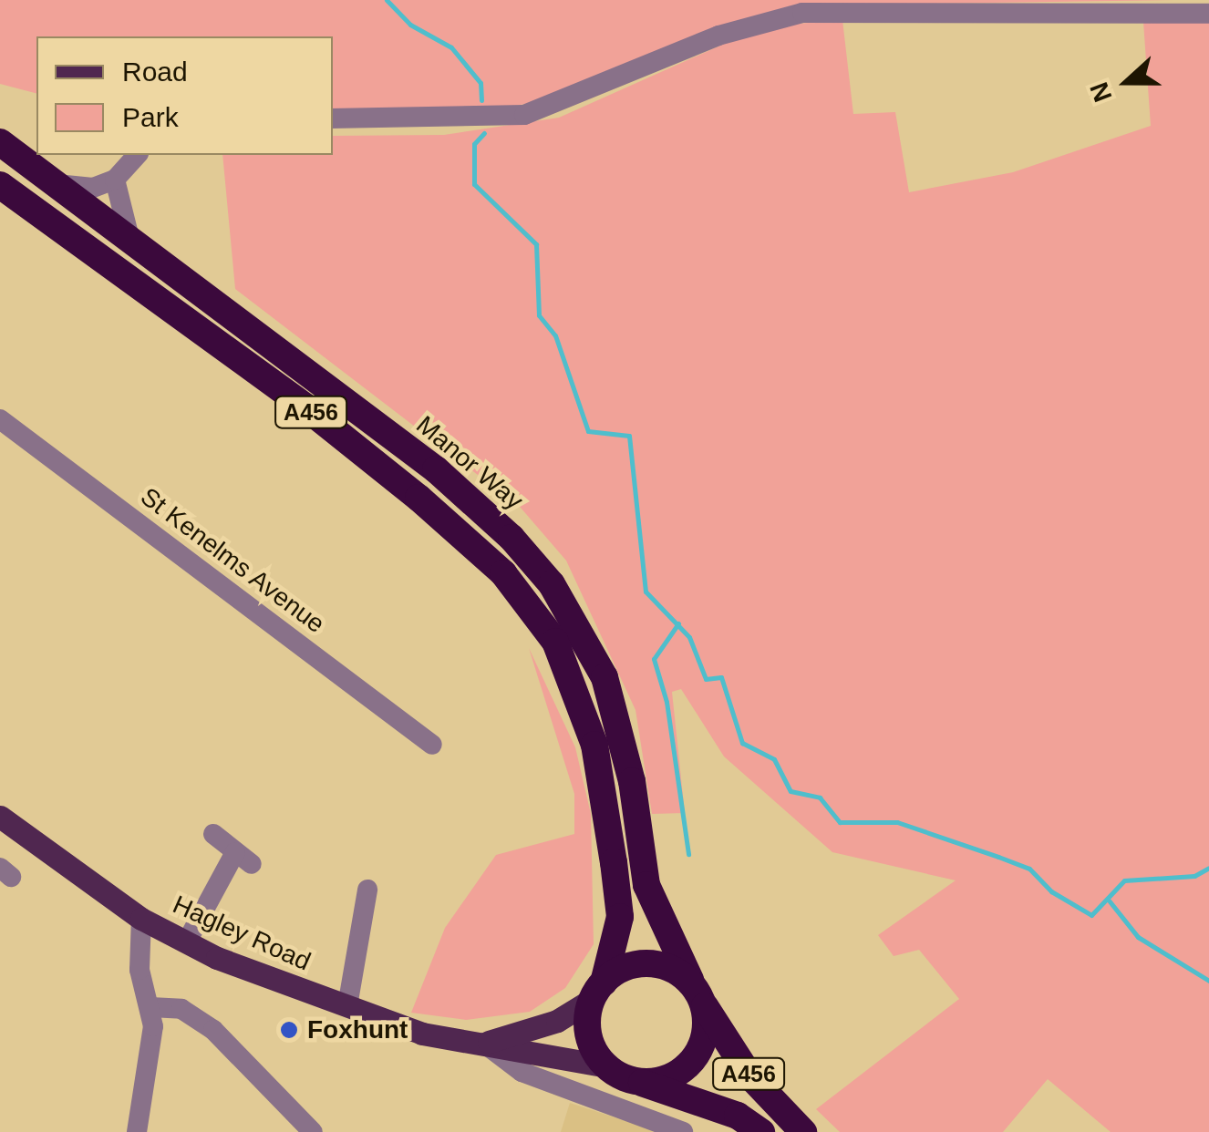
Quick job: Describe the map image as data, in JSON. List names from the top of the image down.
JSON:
{
  "streets": {
    "highway": ["A456", "Manor Way"],
    "main road": ["Hagley Road"],
    "street": ["St Kenelms Avenue"]
  },
  "crossings": [
    ["A456", "Manor Way"],
    ["A456", "Hagley Road"],
    ["Manor Way", "Hagley Road"]
  ],
  "places": ["Foxhunt"],
  "legend": ["Road", "Park"],
  "north": "left"
}
